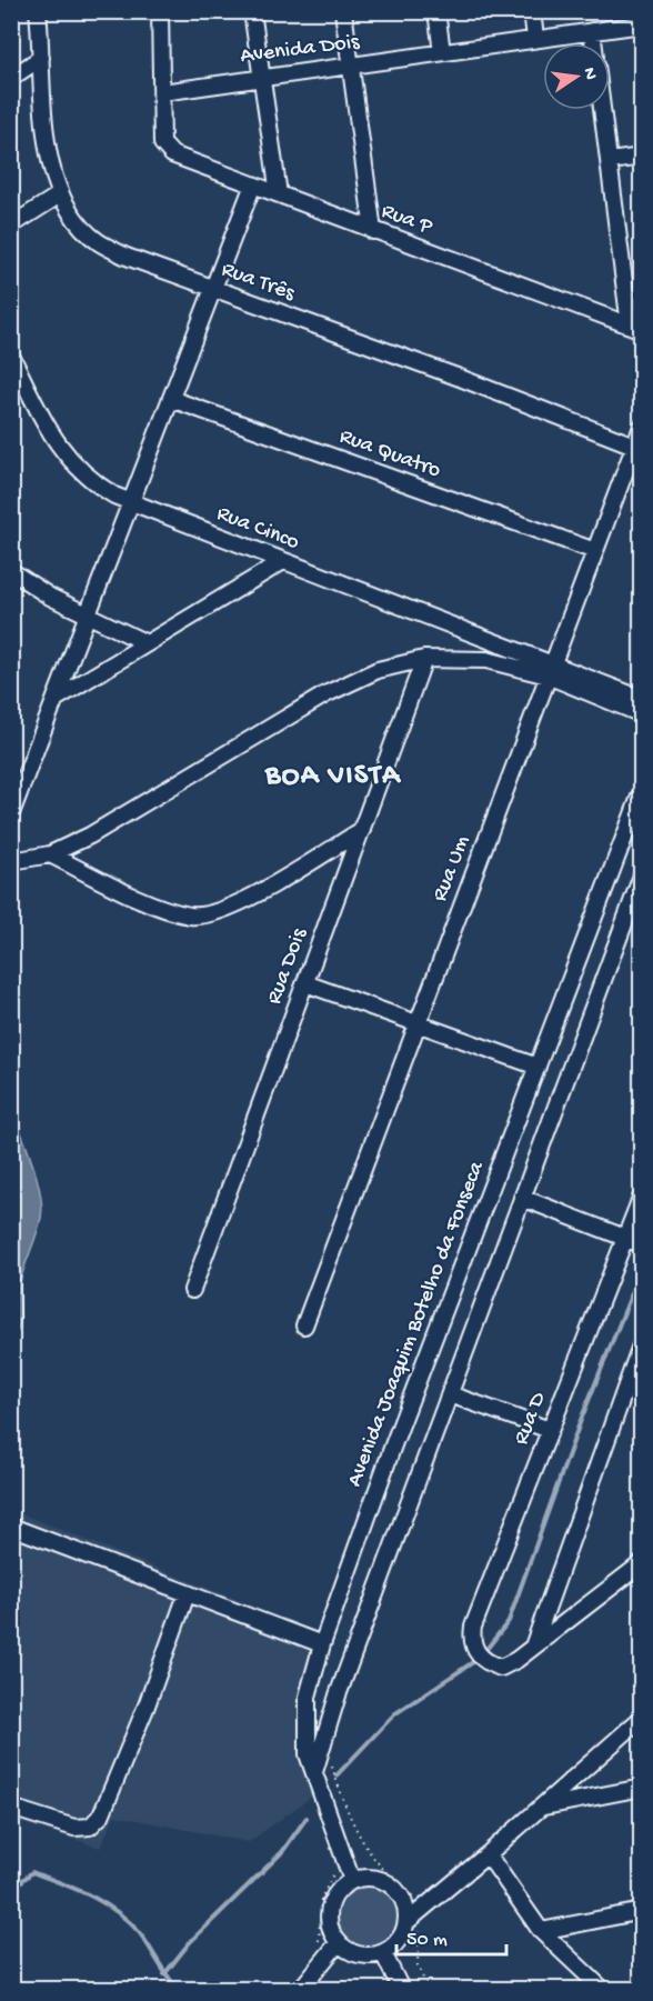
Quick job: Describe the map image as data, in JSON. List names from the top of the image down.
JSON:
{
  "streets": {
    "street": [
      "Avenida Dois",
      "Rua P",
      "Rua Três",
      "Rua Quatro",
      "Rua Cinco",
      "Rua Um",
      "Rua Dois",
      "Avenida Joaquim Botelho da Fonseca",
      "Rua D"
    ]
  },
  "crossings": [
    ["Avenida Dois", "Rua P"],
    ["Rua Três", "Rua Um"],
    ["Rua Quatro", "Rua Um"],
    ["Rua Cinco", "Rua Um"]
  ],
  "districts": ["BOA VISTA"],
  "scale_bar": "50 m",
  "north": "right"
}
